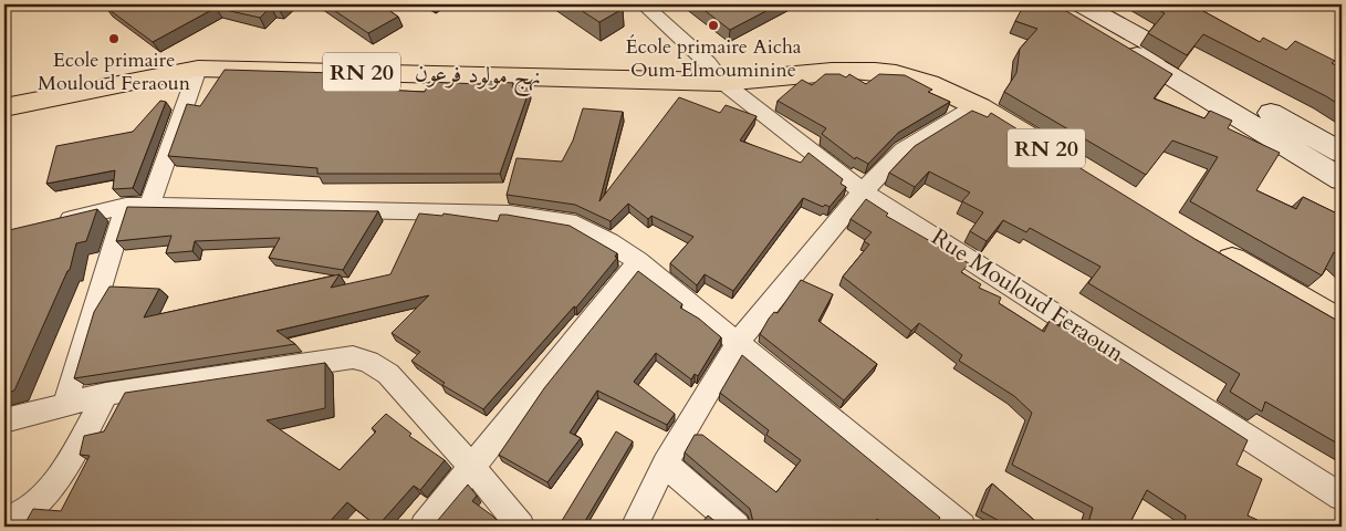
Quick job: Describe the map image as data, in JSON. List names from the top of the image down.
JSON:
{
  "streets": {
    "main road": ["RN 20", "نهج مولود فرعون"],
    "street": ["Rue Mouloud Feraoun"]
  },
  "crossings": [
    ["RN 20", "نهج مولود فرعون"],
    ["RN 20", "Rue Mouloud Feraoun"],
    ["نهج مولود فرعون", "Rue Mouloud Feraoun"]
  ],
  "places": ["École primaire Aicha Oum Elmouminine", "Ecole primaire Mouloud Feraoun"]
}
